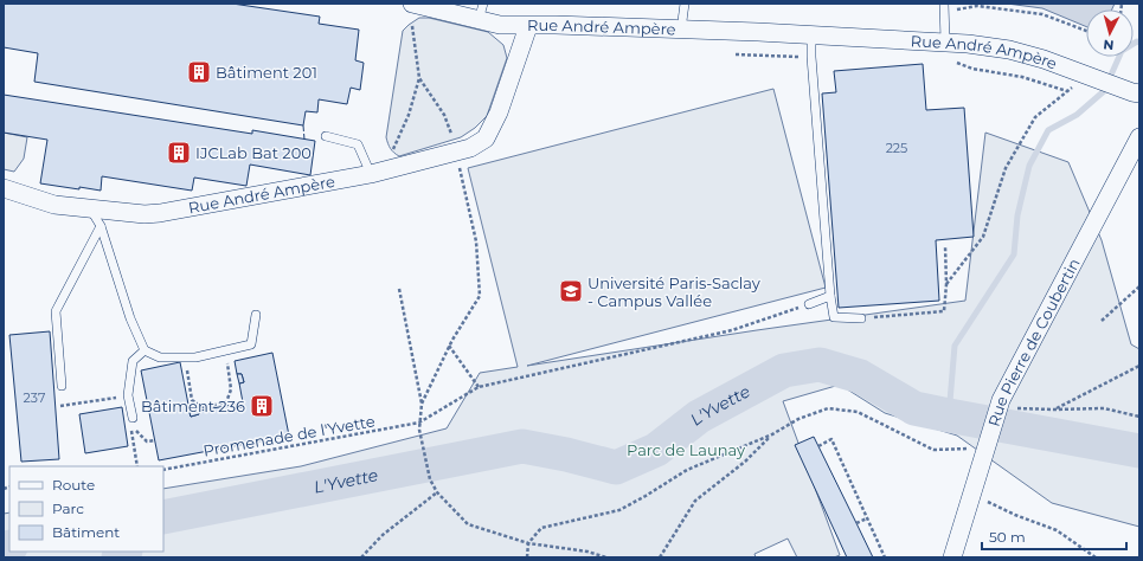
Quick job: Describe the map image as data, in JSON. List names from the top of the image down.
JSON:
{
  "streets": {
    "street": ["Rue André Ampère", "Rue Pierre de Coubertin"],
    "path": ["Promenade de l'Yvette"]
  },
  "water": ["L'Yvette"],
  "parks": ["Parc de Launay"],
  "places": {
    "building": ["Bâtiment 201", "IJCLab Bat 200", "Bâtiment 236"],
    "school or university": ["Université Paris-Saclay - Campus Vallée"]
  },
  "house_numbers": ["225", "237"],
  "legend": ["Route", "Parc", "Bâtiment"],
  "scale_bar": "50 m",
  "north": "bottom"
}
